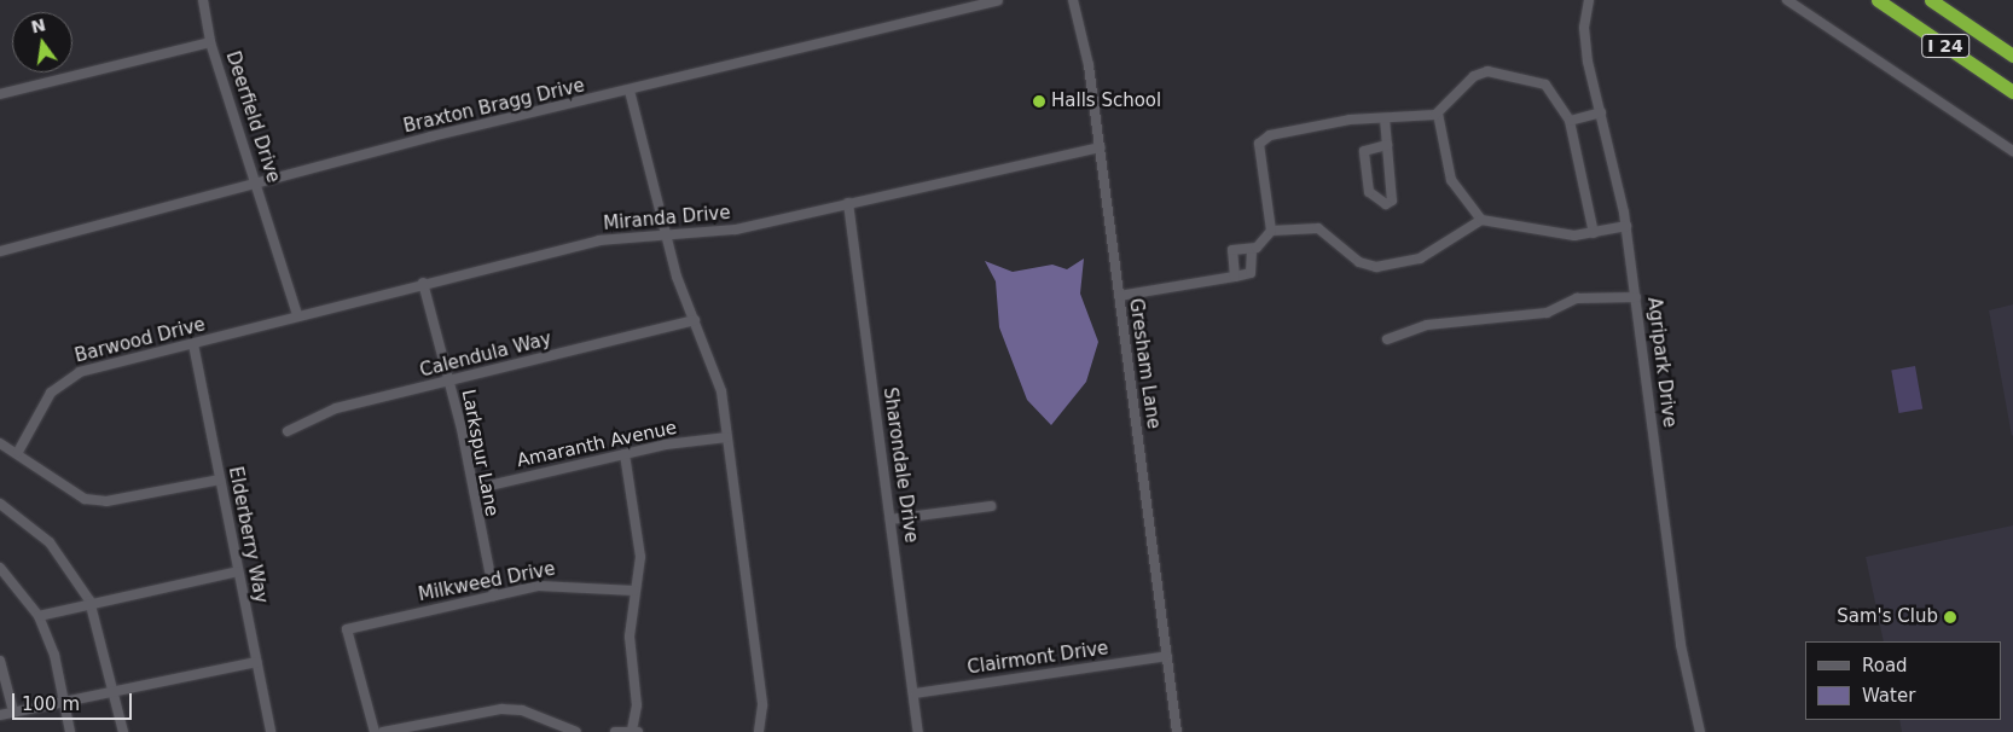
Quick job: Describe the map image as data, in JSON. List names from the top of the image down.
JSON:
{
  "streets": {
    "highway": ["I 24"],
    "street": [
      "Braxton Bragg Drive",
      "Deerfield Drive",
      "Miranda Drive",
      "Barwood Drive",
      "Calendula Way",
      "Agripark Drive",
      "Gresham Lane",
      "Amaranth Avenue",
      "Larkspur Lane",
      "Sharondale Drive",
      "Elderberry Way",
      "Milkweed Drive",
      "Clairmont Drive"
    ]
  },
  "crossings": [
    ["Braxton Bragg Drive", "Deerfield Drive"],
    ["Deerfield Drive", "Miranda Drive"],
    ["Miranda Drive", "Barwood Drive"],
    ["Miranda Drive", "Gresham Lane"],
    ["Miranda Drive", "Larkspur Lane"],
    ["Miranda Drive", "Sharondale Drive"],
    ["Barwood Drive", "Elderberry Way"],
    ["Calendula Way", "Larkspur Lane"],
    ["Gresham Lane", "Clairmont Drive"],
    ["Amaranth Avenue", "Larkspur Lane"],
    ["Larkspur Lane", "Milkweed Drive"],
    ["Sharondale Drive", "Clairmont Drive"]
  ],
  "places": ["Halls School", "Sam's Club"],
  "legend": ["Road", "Water"],
  "scale_bar": "100 m",
  "north": "top"
}
